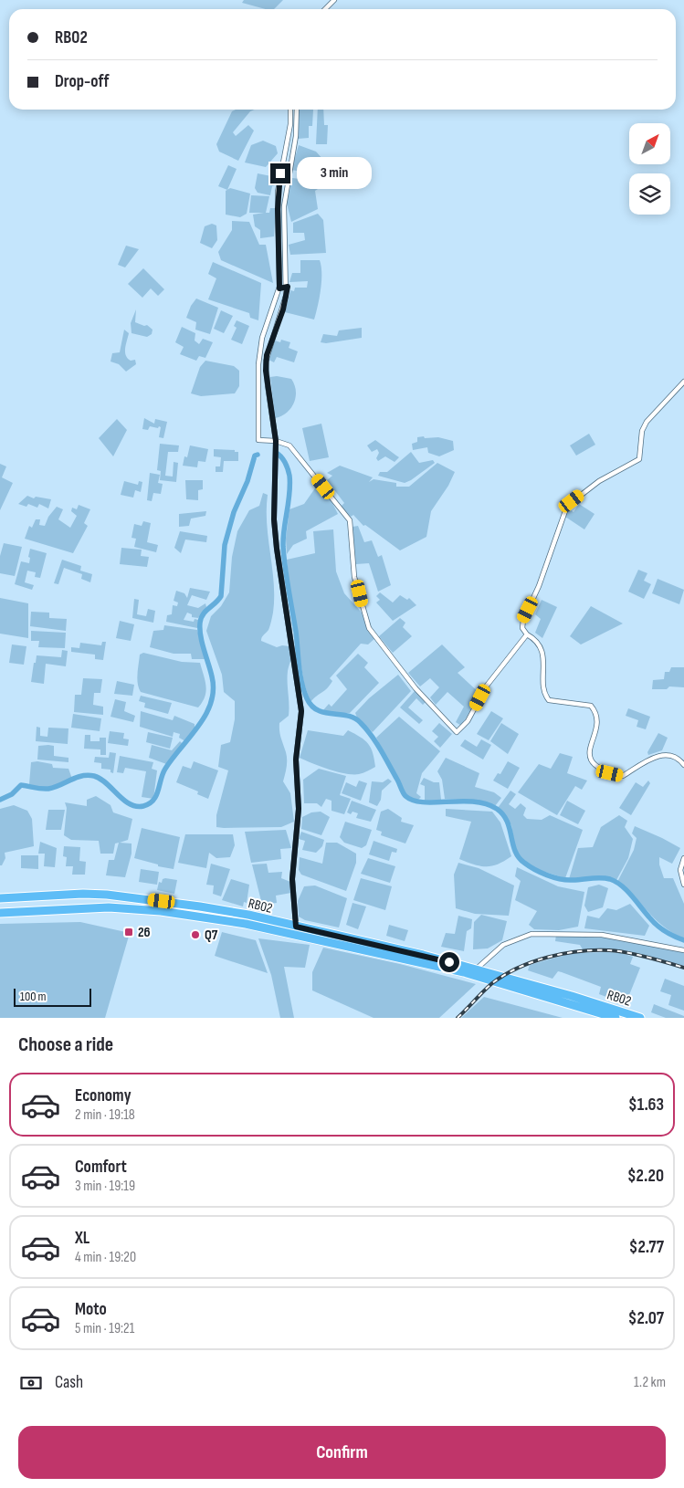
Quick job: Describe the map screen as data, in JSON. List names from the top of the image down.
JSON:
{
  "streets": {
    "highway": ["RB02"]
  },
  "places": {
    "transit": ["26"],
    "other": ["Q7"]
  },
  "scale_bar": "100 m",
  "north": "top right",
  "page": {
    "banner": ["RB02", "Drop-off"],
    "bubble": "3 min",
    "scale": "100 m",
    "heading": "Choose a ride",
    "list": [
      {
        "name": "Economy",
        "note": "2 min · 19:18",
        "value": "$1.63"
      },
      {
        "name": "Comfort",
        "note": "3 min · 19:19",
        "value": "$2.20"
      },
      {
        "name": "XL",
        "note": "4 min · 19:20",
        "value": "$2.77"
      },
      {
        "name": "Moto",
        "note": "5 min · 19:21",
        "value": "$2.07"
      }
    ],
    "pay": ["Cash", "1.2 km"],
    "buttons": "Confirm"
  }
}
